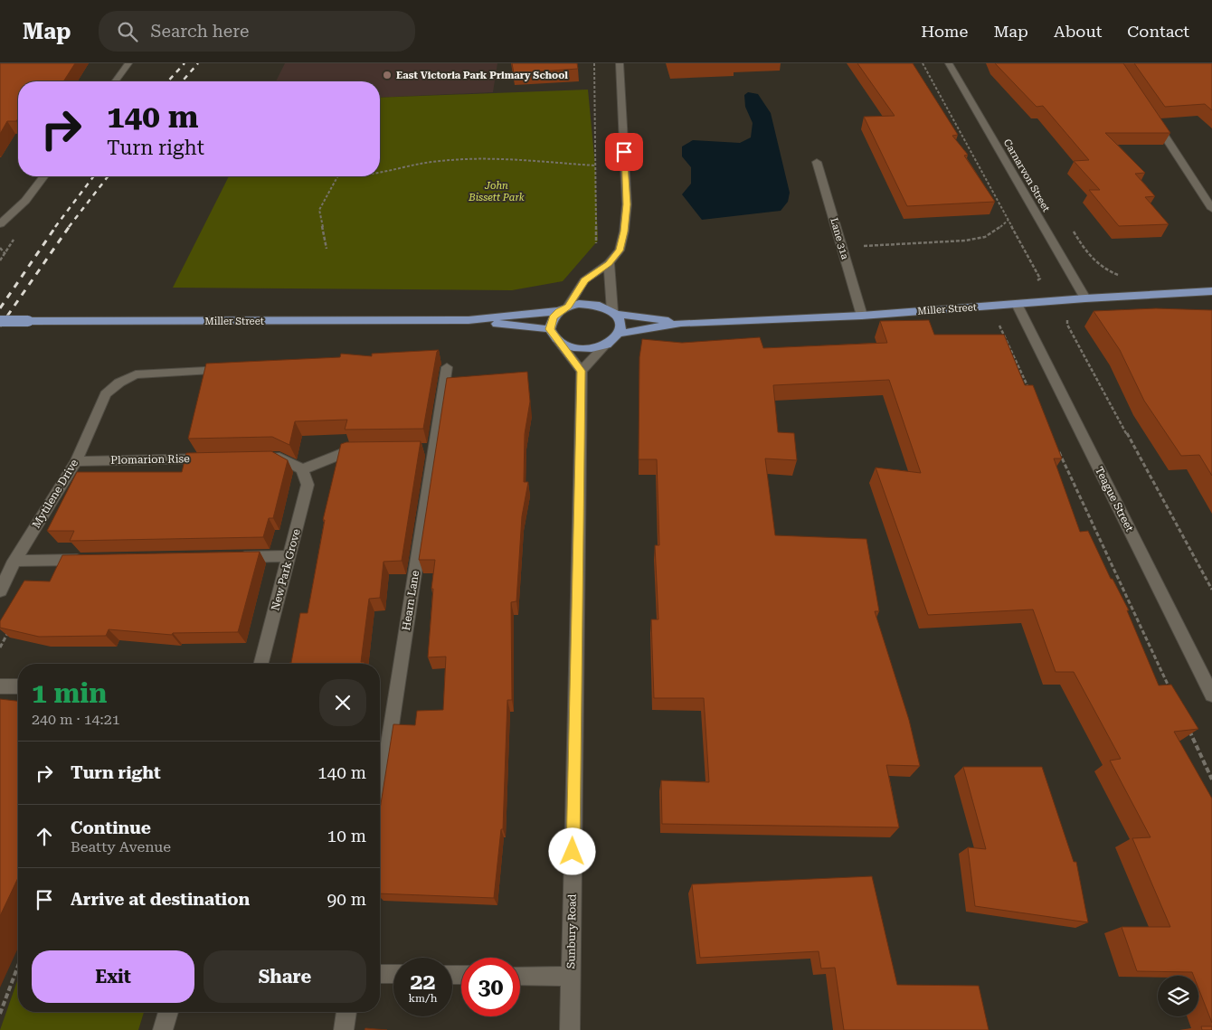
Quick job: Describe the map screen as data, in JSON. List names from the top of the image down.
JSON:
{
  "streets": {
    "main road": ["Miller Street"],
    "street": [
      "Carnarvon Street",
      "Lane 31a",
      "Plomarion Rise",
      "Mytilene Drive",
      "Teague Street",
      "New Park Grove",
      "Hearn Lane",
      "Sunbury Road"
    ]
  },
  "crossings": [
    ["Carnarvon Street", "Miller Street"],
    ["Lane 31a", "Miller Street"],
    ["Miller Street", "Teague Street"],
    ["Plomarion Rise", "Mytilene Drive"]
  ],
  "parks": ["John Bissett Park"],
  "places": ["East Victoria Park Primary School"],
  "page": {
    "header": "Map",
    "search": "Search here",
    "nav": [
      "Home",
      "Map",
      "About",
      "Contact"
    ],
    "turn": ["140 m", "Turn right"],
    "heading": ["1 min", "240 m · 14:21"],
    "list": [
      {
        "name": "Turn right",
        "value": "140 m"
      },
      {
        "name": "Continue",
        "note": "Beatty Avenue",
        "value": "10 m"
      },
      {
        "name": "Arrive at destination",
        "value": "90 m"
      }
    ],
    "buttons": ["Exit", "Share"],
    "speed": "22 km/h",
    "limit": "30"
  }
}
